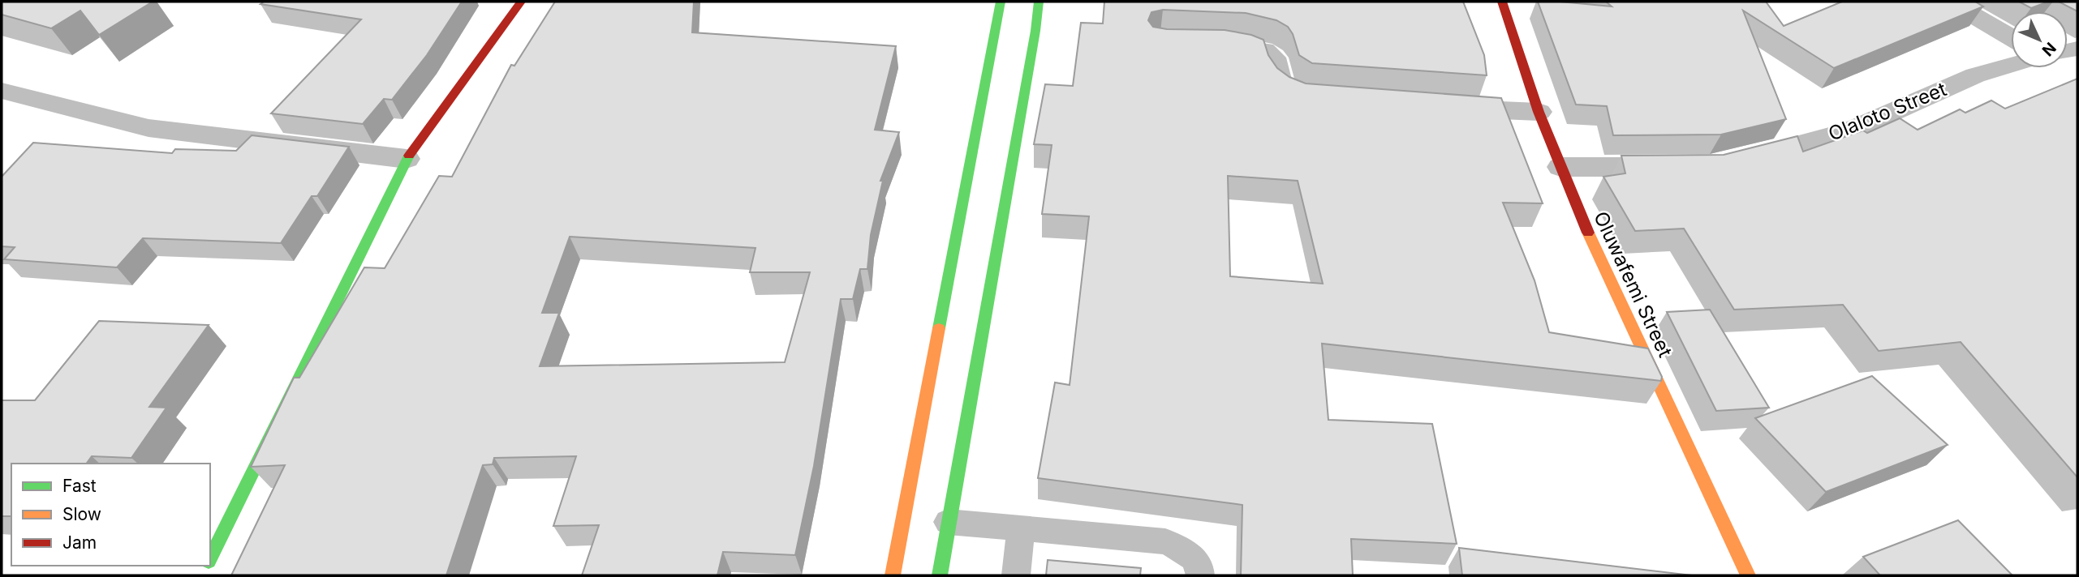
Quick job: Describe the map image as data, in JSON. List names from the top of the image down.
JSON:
{
  "streets": {
    "street": ["Olaloto Street", "Oluwafemi Street"]
  },
  "legend": ["Fast", "Slow", "Jam"],
  "north": "bottom right"
}
